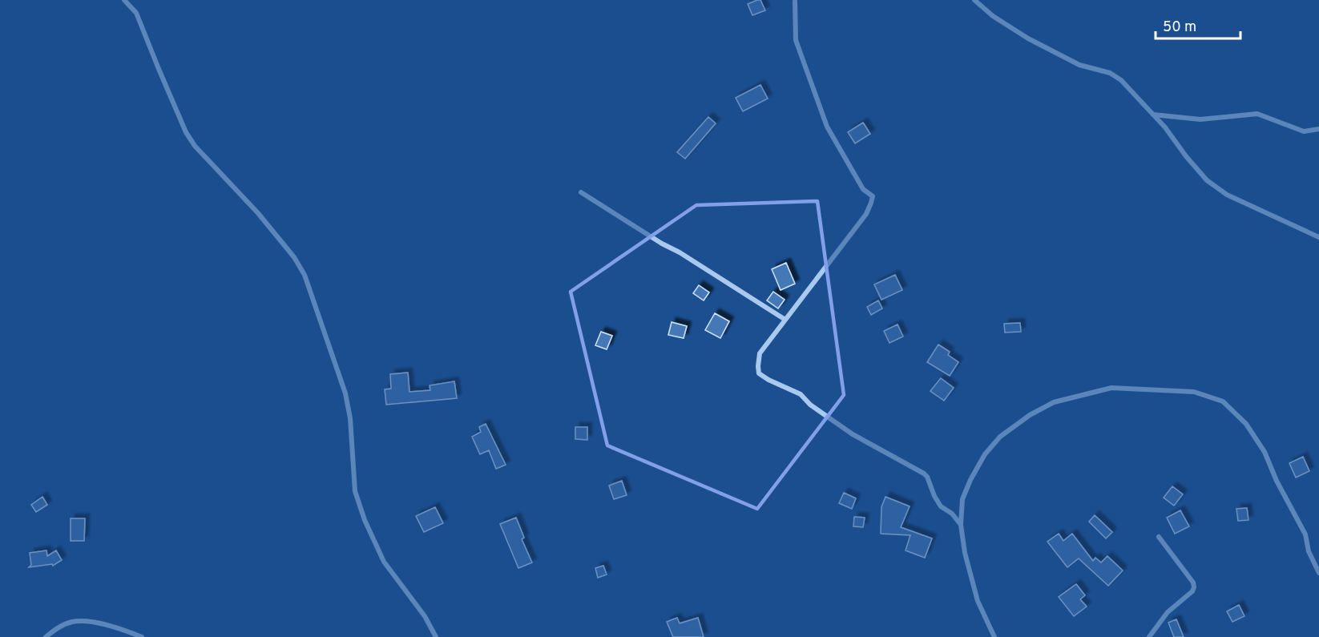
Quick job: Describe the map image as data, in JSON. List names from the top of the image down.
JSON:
{
  "scale_bar": "50 m"
}
